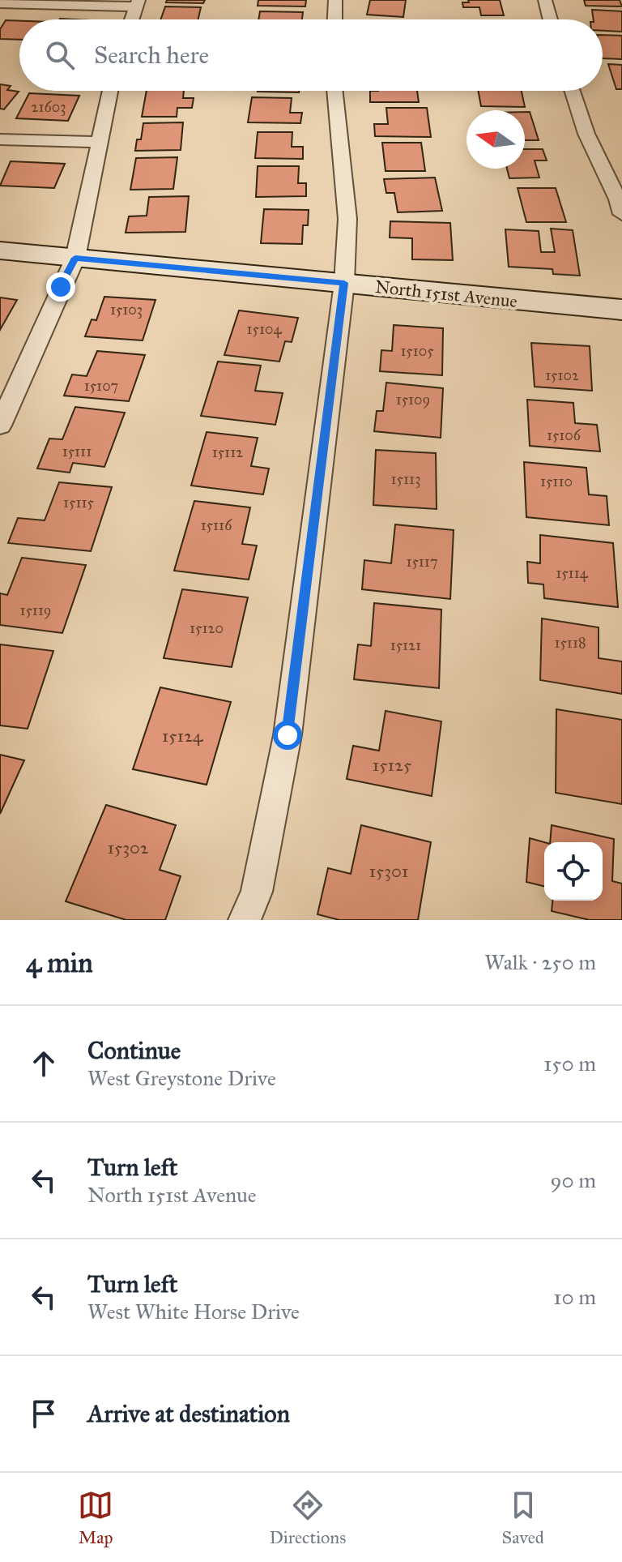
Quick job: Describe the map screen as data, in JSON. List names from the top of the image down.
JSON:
{
  "streets": {
    "street": ["North 151st Avenue"]
  },
  "house_numbers": [
    "21603",
    "15103",
    "15104",
    "15105",
    "15102",
    "15107",
    "15109",
    "15106",
    "15111",
    "15112",
    "15113",
    "15110",
    "15115",
    "15116",
    "15117",
    "15114",
    "15119",
    "15120",
    "15118",
    "15121",
    "15124",
    "15125",
    "15302",
    "15301"
  ],
  "north": "left",
  "page": {
    "search": "Search here",
    "heading": ["4 min", "Walk · 250 m"],
    "list": [
      ["Continue", "West Greystone Drive", "150 m"],
      ["Turn left", "North 151st Avenue", "90 m"],
      ["Turn left", "West White Horse Drive", "10 m"],
      "Arrive at destination"
    ],
    "nav": ["Map", "Directions", "Saved"]
  }
}
